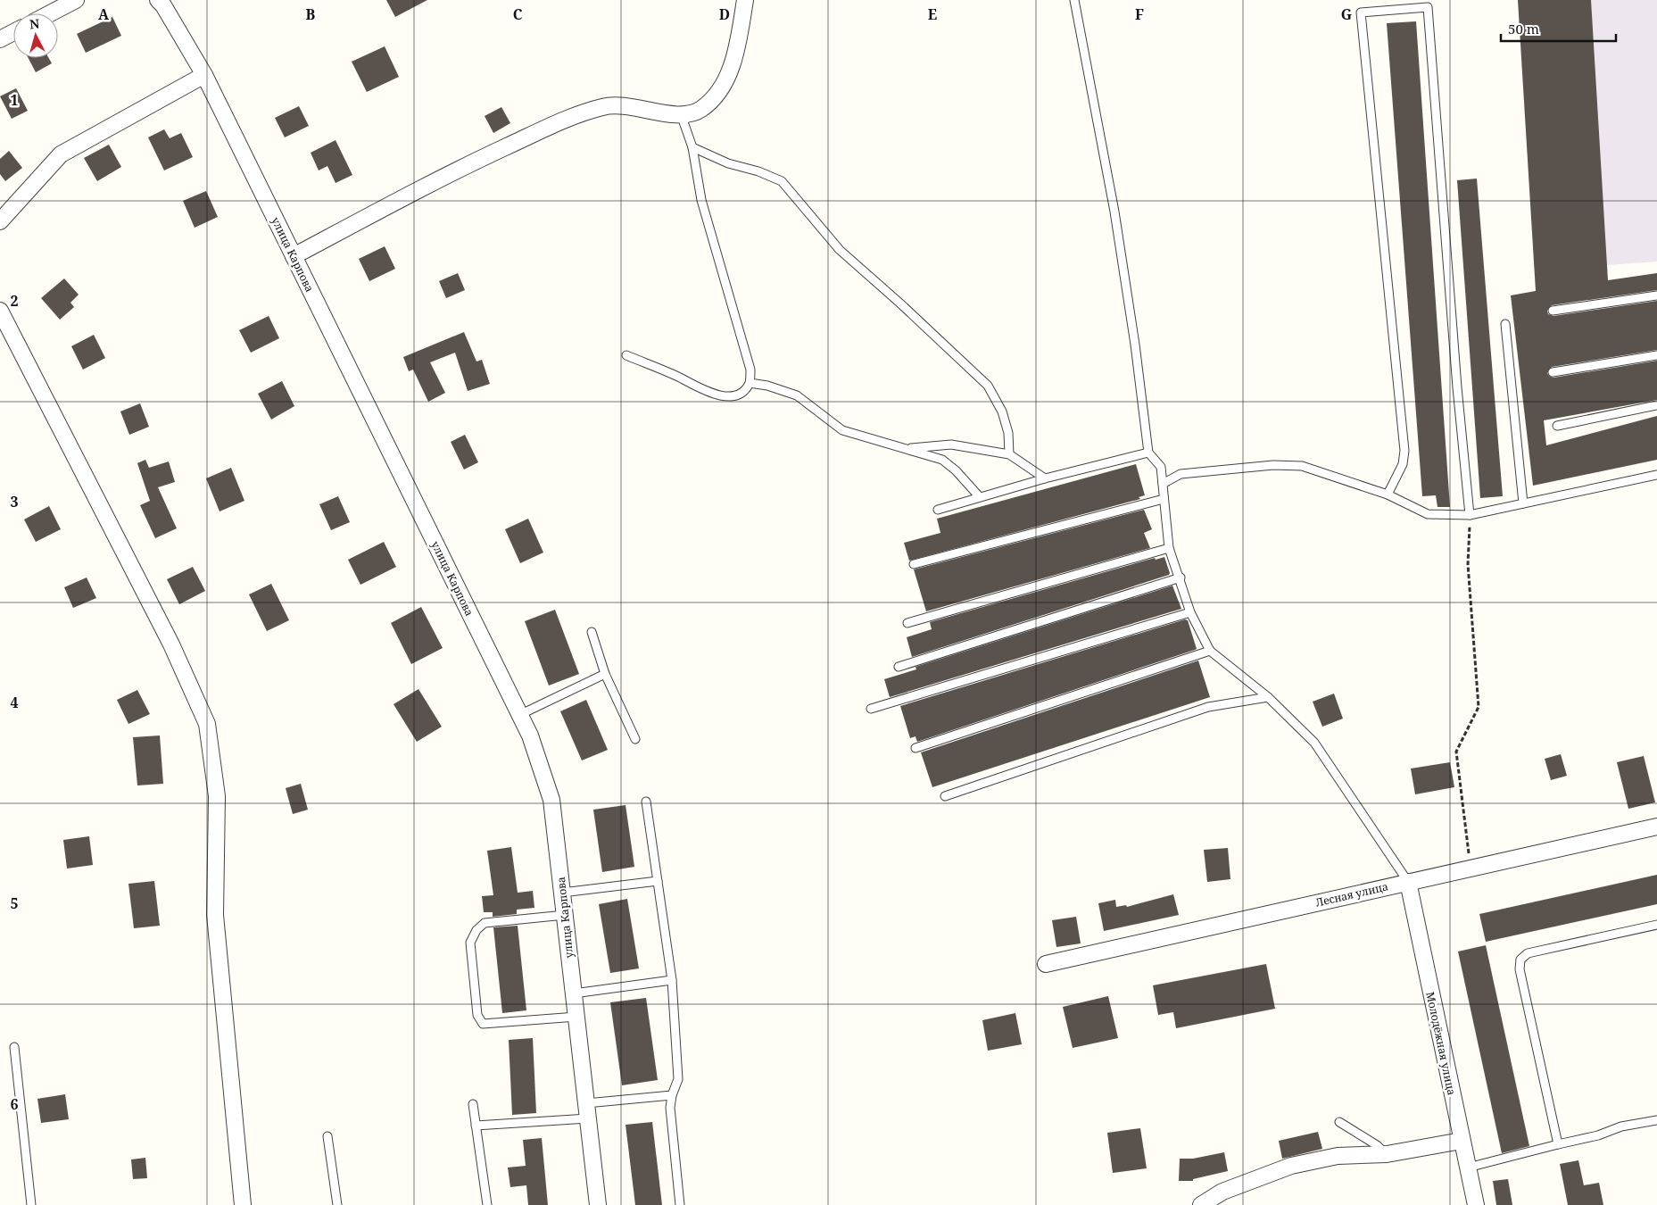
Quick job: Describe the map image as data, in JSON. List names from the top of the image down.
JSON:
{
  "streets": {
    "street": ["улица Карпова", "Лесная улица", "Молодёжная улица"]
  },
  "crossings": [
    ["Лесная улица", "Молодёжная улица"]
  ],
  "scale_bar": "50 m",
  "north": "top",
  "grid": {
    "columns": [
      "A",
      "B",
      "C",
      "D",
      "E",
      "F",
      "G"
    ],
    "rows": [
      "1",
      "2",
      "3",
      "4",
      "5",
      "6"
    ]
  }
}
